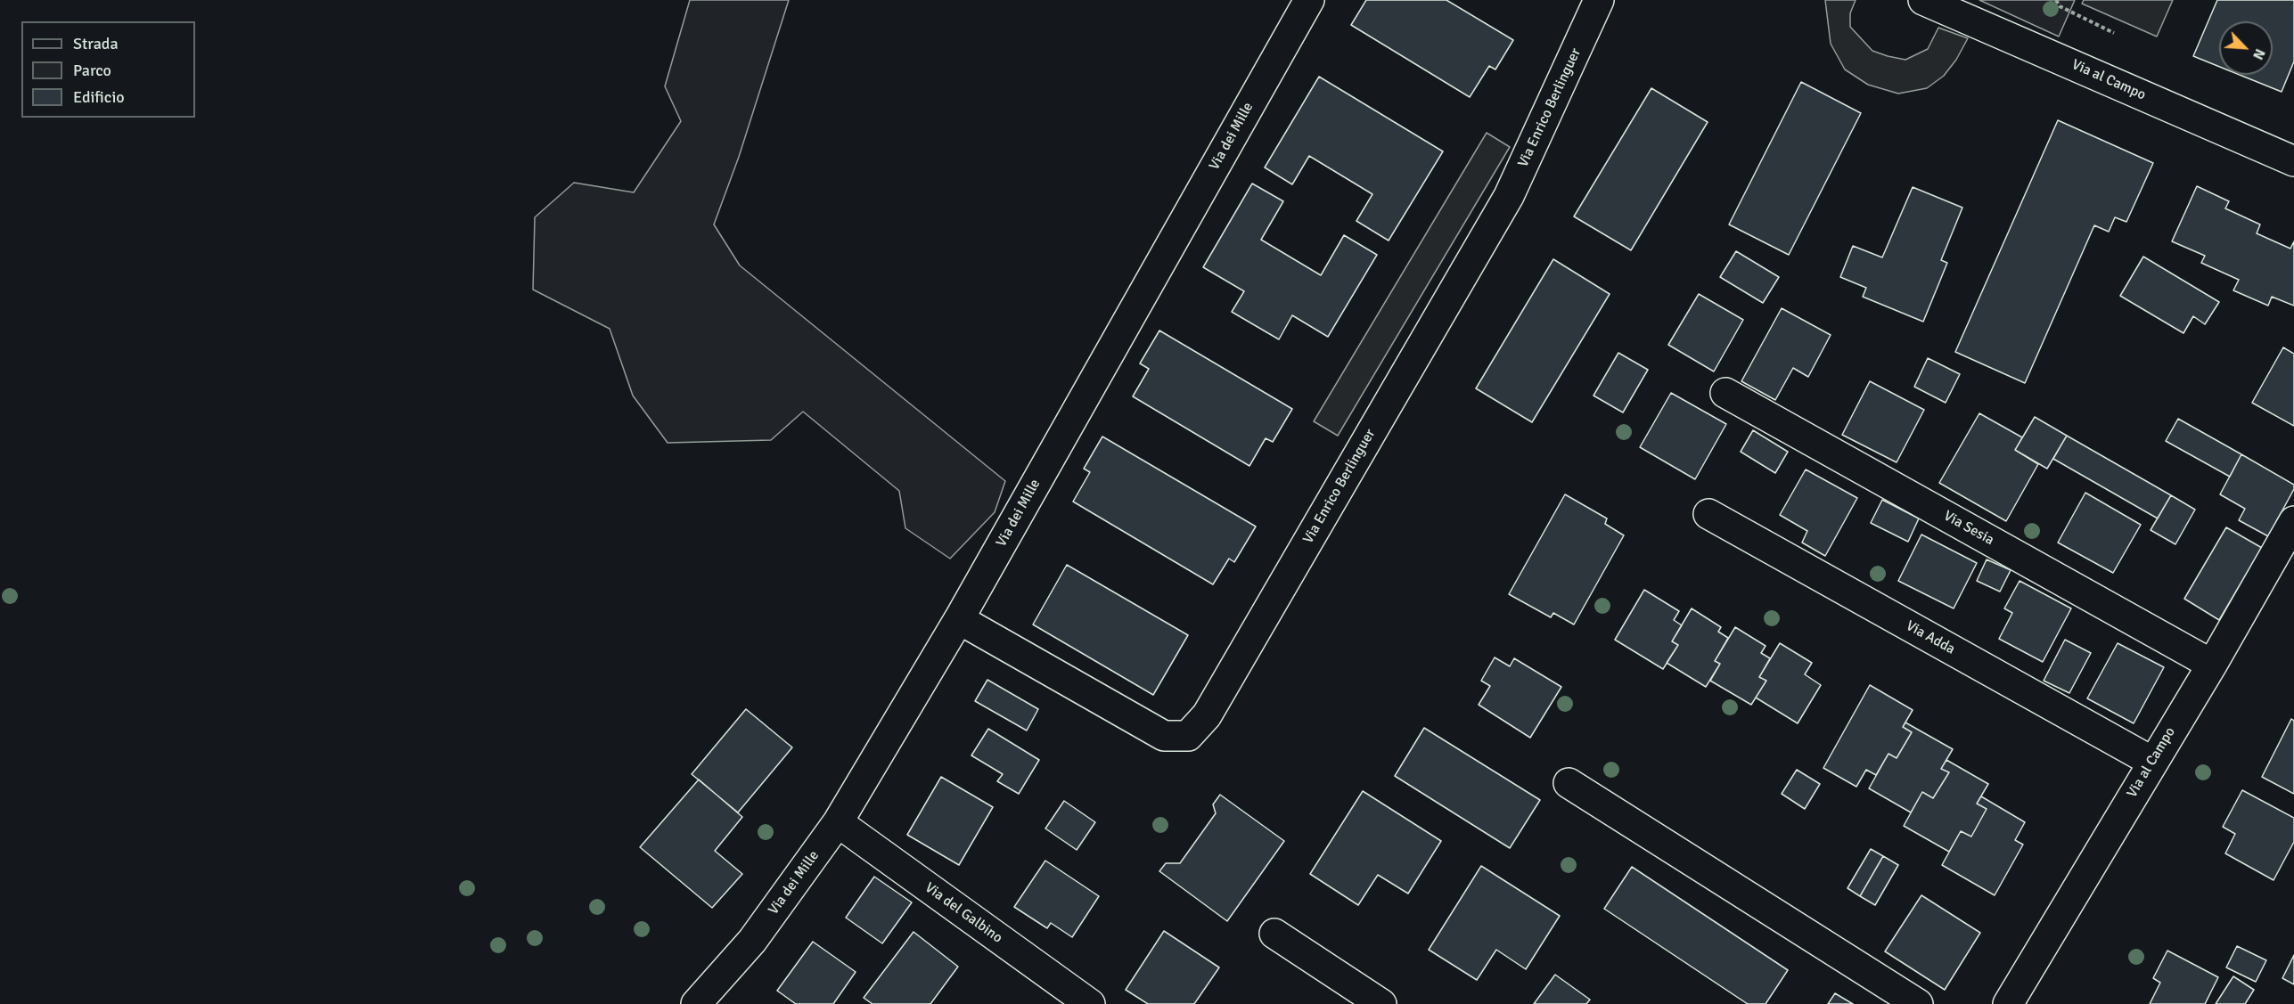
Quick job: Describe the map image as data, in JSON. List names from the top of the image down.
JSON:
{
  "streets": {
    "street": [
      "Via al Campo",
      "Via Enrico Berlinguer",
      "Via dei Mille",
      "Via Sesia",
      "Via Adda",
      "Via del Galbino"
    ]
  },
  "crossings": [
    ["Via al Campo", "Via Sesia"],
    ["Via al Campo", "Via Adda"],
    ["Via Enrico Berlinguer", "Via dei Mille"],
    ["Via dei Mille", "Via del Galbino"]
  ],
  "legend": ["Strada", "Parco", "Edificio"],
  "north": "bottom right"
}
